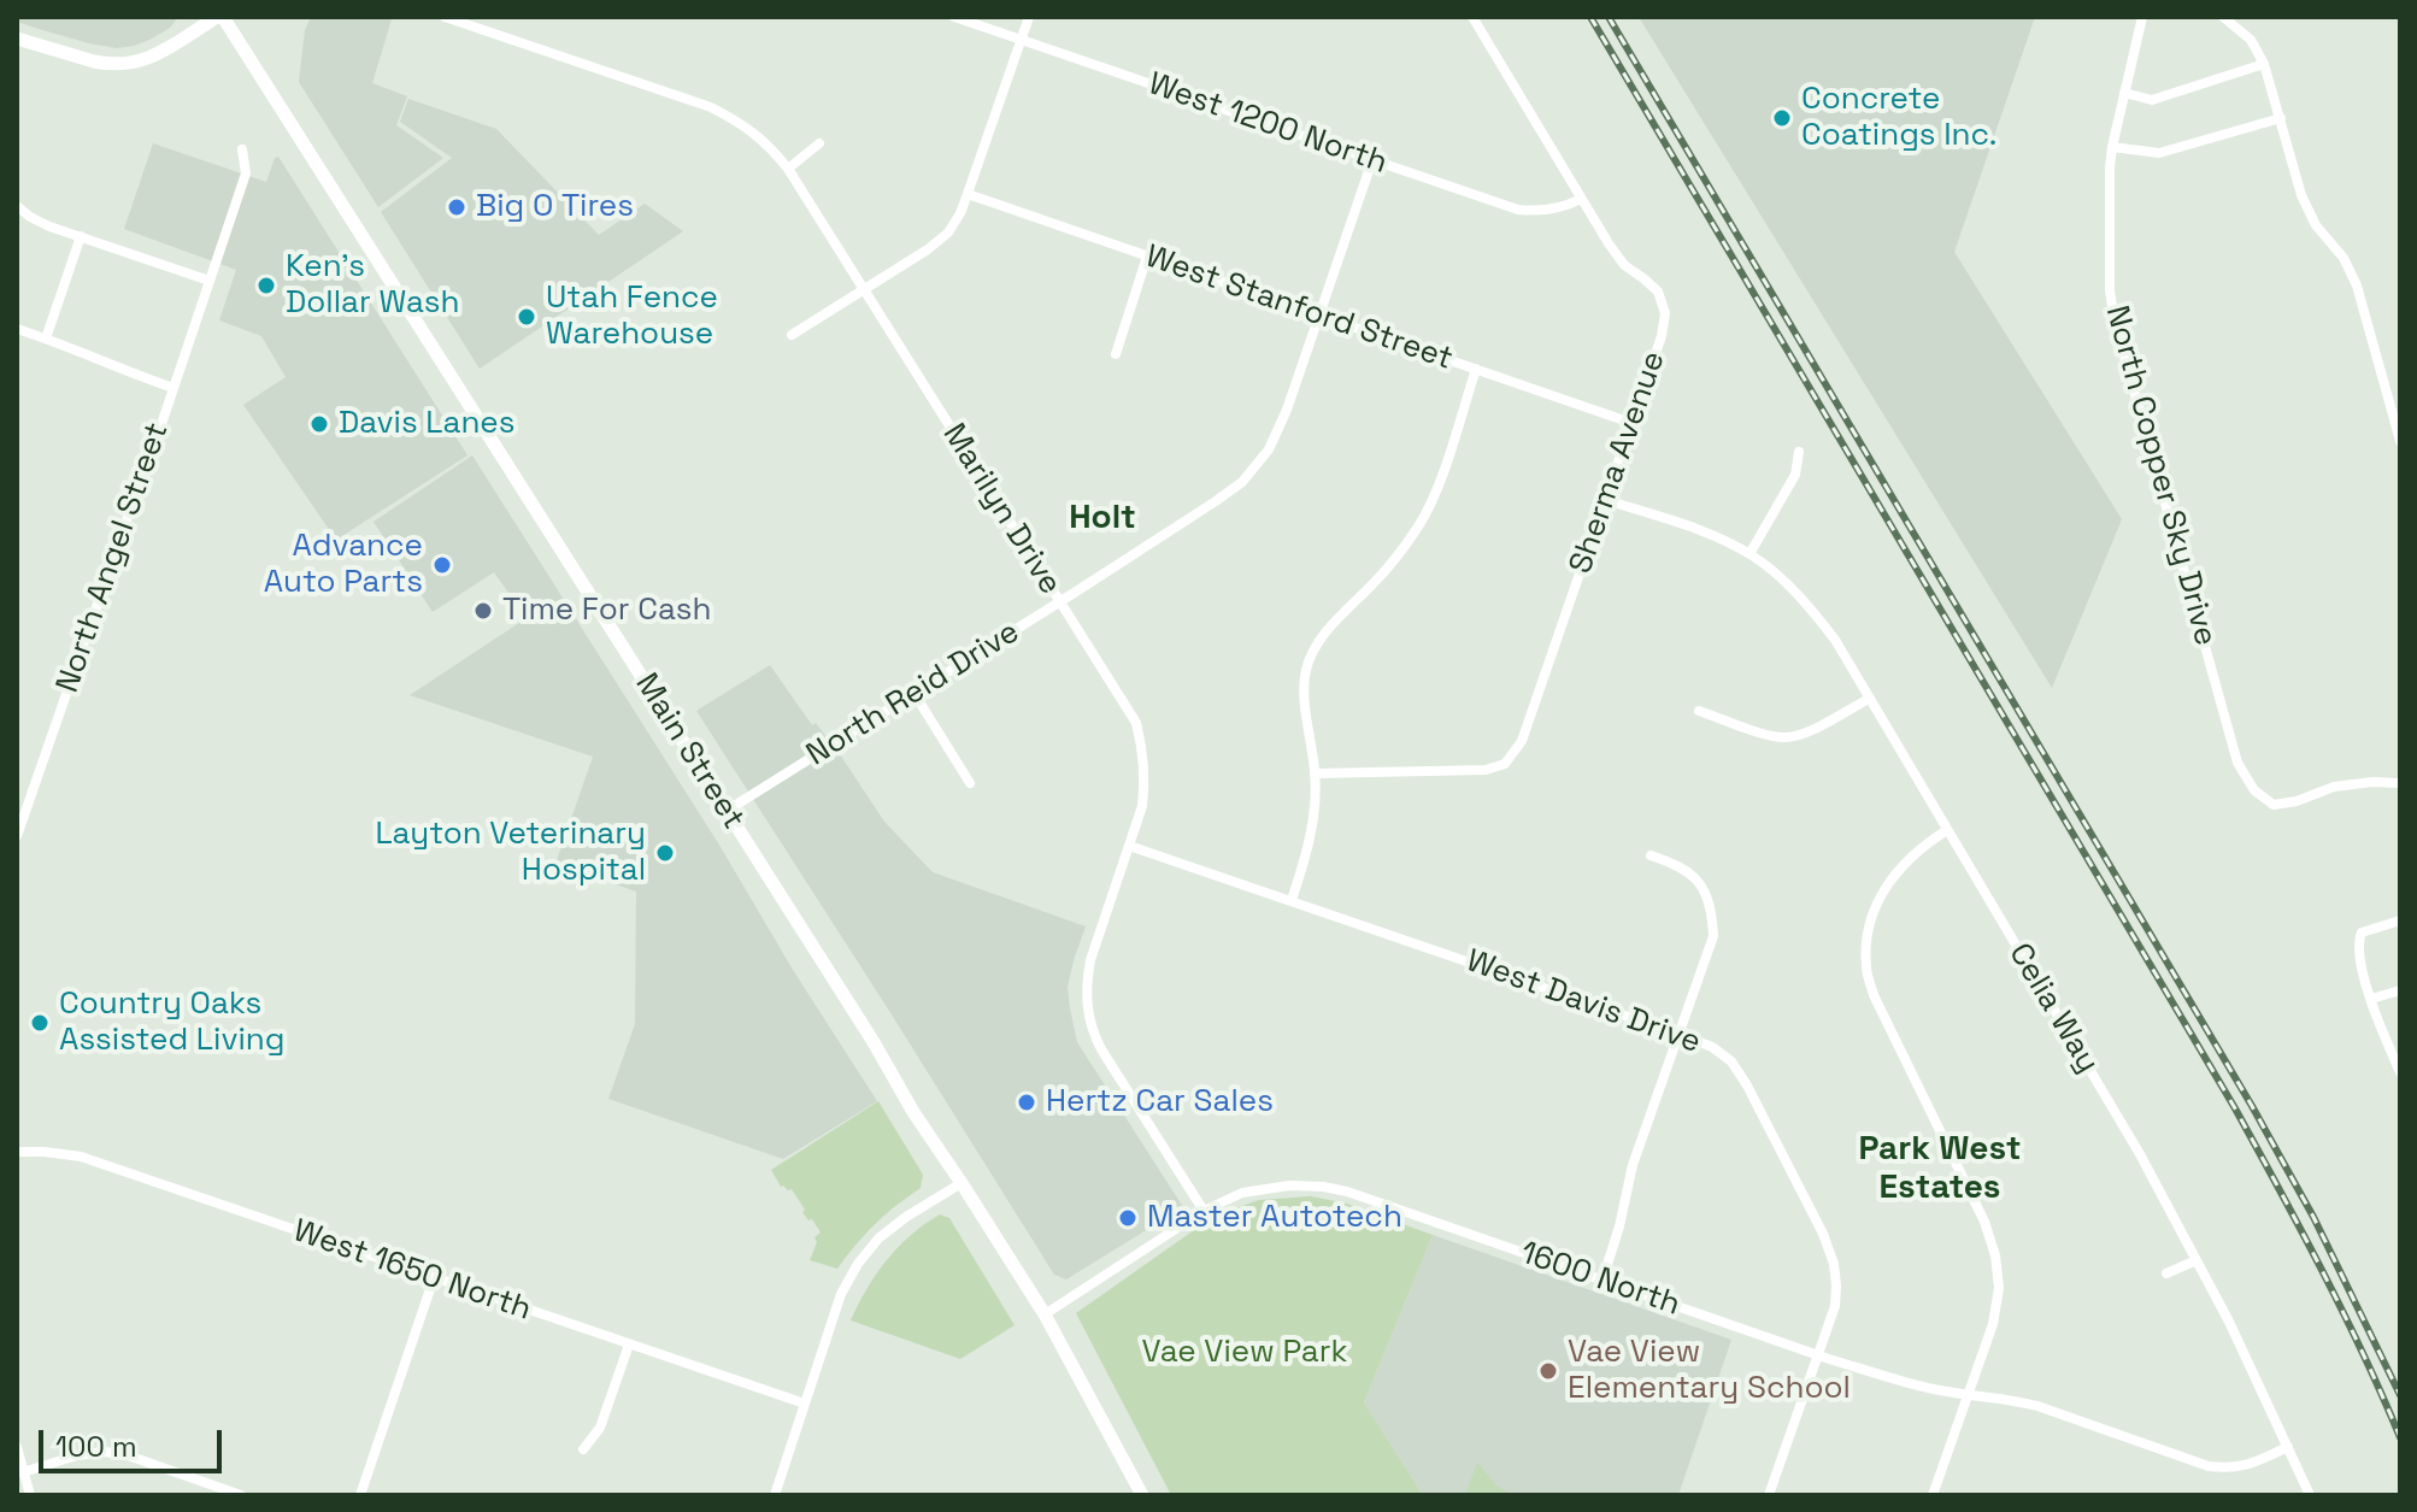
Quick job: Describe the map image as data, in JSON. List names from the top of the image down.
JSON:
{
  "streets": {
    "main road": ["Main Street"],
    "street": [
      "West 1200 North",
      "West Stanford Street",
      "Sherma Avenue",
      "North Copper Sky Drive",
      "Marilyn Drive",
      "North Angel Street",
      "North Reid Drive",
      "West Davis Drive",
      "Celia Way",
      "West 1650 North",
      "1600 North"
    ]
  },
  "crossings": [
    ["West 1200 North", "Sherma Avenue"],
    ["West 1200 North", "North Reid Drive"],
    ["West Stanford Street", "Sherma Avenue"],
    ["West Stanford Street", "North Reid Drive"],
    ["Sherma Avenue", "Celia Way"],
    ["Marilyn Drive", "North Reid Drive"],
    ["Marilyn Drive", "West Davis Drive"],
    ["Marilyn Drive", "1600 North"],
    ["North Reid Drive", "Main Street"],
    ["Main Street", "1600 North"],
    ["West Davis Drive", "1600 North"],
    ["Celia Way", "1600 North"]
  ],
  "districts": ["Holt", "Park West Estates"],
  "parks": ["Vae View Park"],
  "places": [
    "Concrete Coatings Inc.",
    "Big O Tires",
    "Ken's Dollar Wash",
    "Utah Fence Warehouse",
    "Davis Lanes",
    "Advance Auto Parts",
    "Time For Cash",
    "Layton Veterinary Hospital",
    "Country Oaks Assisted Living",
    "Hertz Car Sales",
    "Master Autotech",
    "Vae View Elementary School"
  ],
  "scale_bar": "100 m"
}
